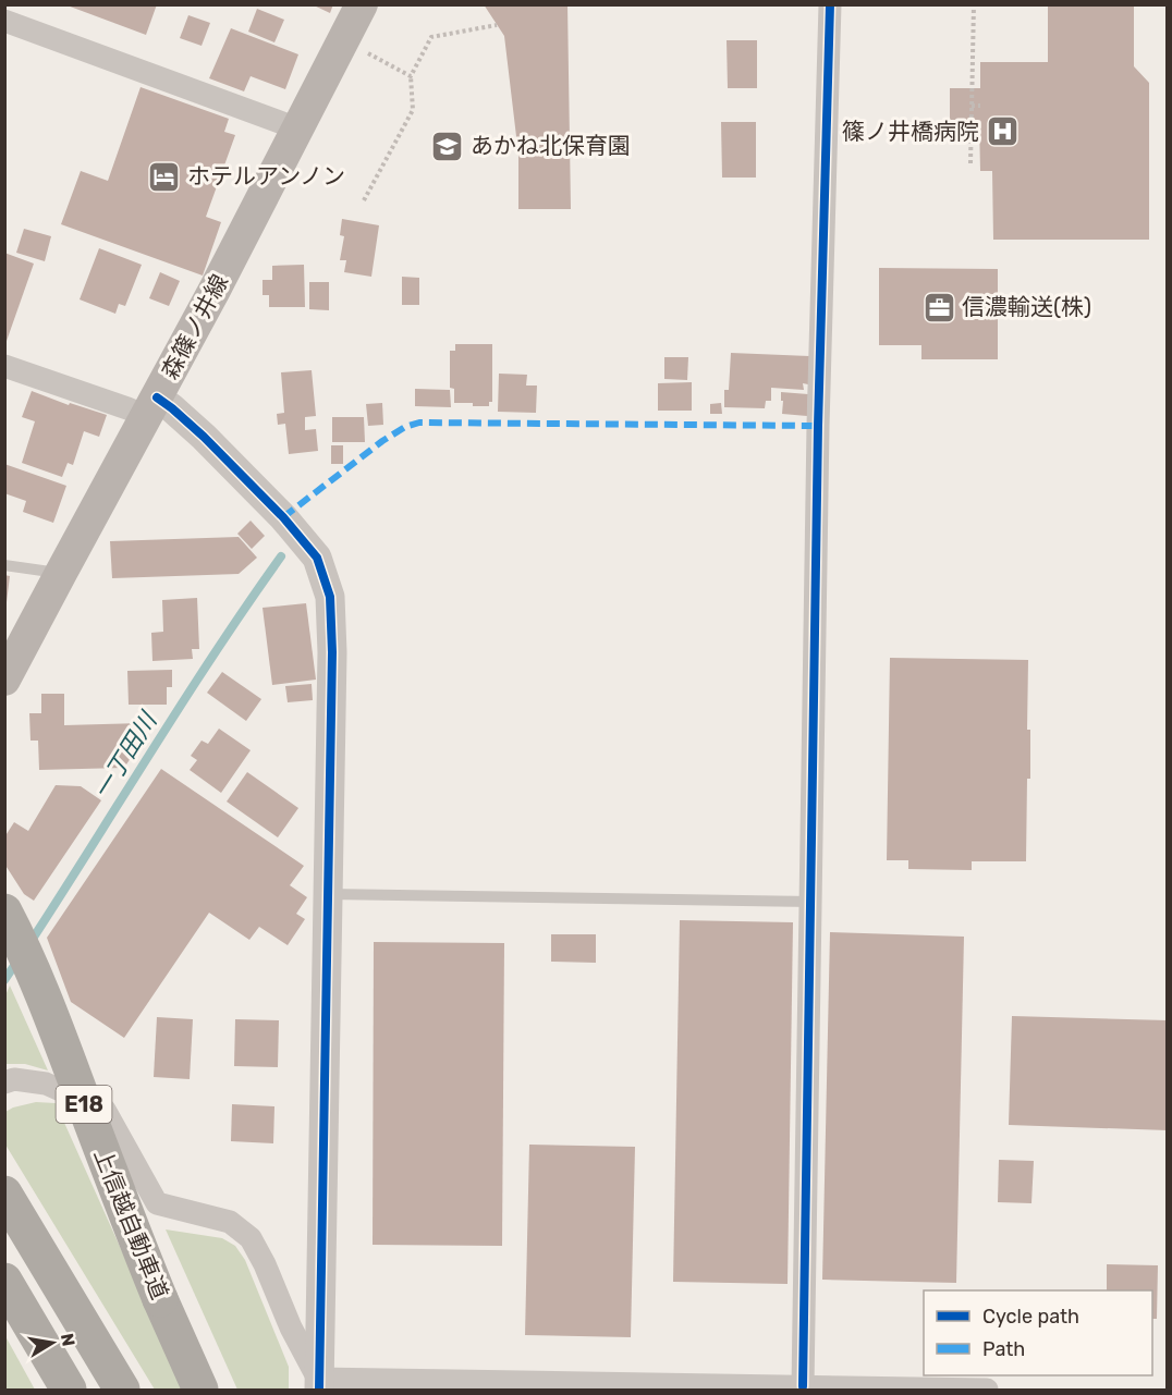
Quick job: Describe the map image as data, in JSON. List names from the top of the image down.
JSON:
{
  "streets": {
    "highway": ["E18", "上信越自動車道"],
    "main road": ["森篠ノ井線"]
  },
  "water": ["一丁田川"],
  "places": {
    "hospital": ["篠ノ井橋病院"],
    "school or university": ["あかね北保育園"],
    "hotel": ["ホテルアンノン"],
    "office": ["信濃輸送(株)"]
  },
  "legend": ["Cycle path", "Path"],
  "north": "right"
}
